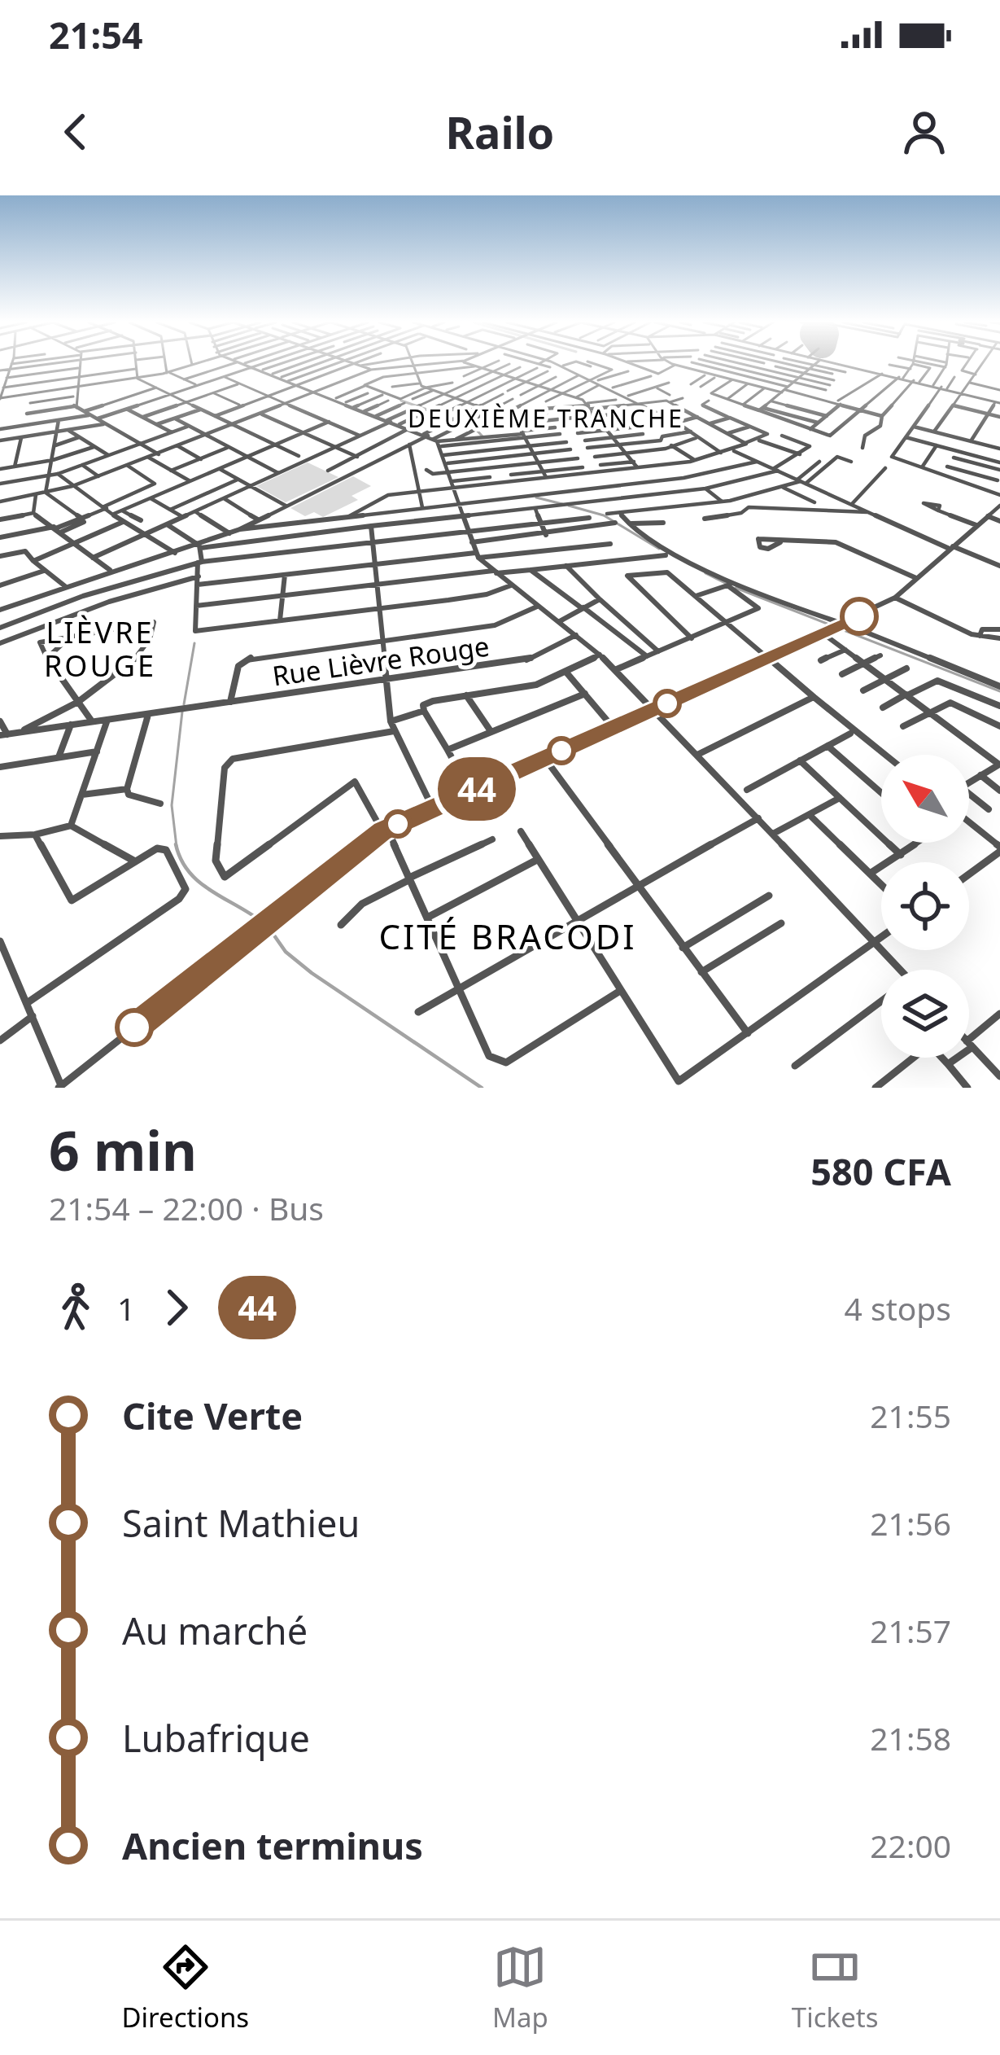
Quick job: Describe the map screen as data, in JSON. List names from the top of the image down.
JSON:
{
  "streets": {
    "street": ["Rue Lièvre Rouge"]
  },
  "districts": ["DEUXIÈME TRANCHE", "LIÈVRE ROUGE", "CITÉ BRACODI"],
  "lines": ["bus line 44"],
  "north": "top left",
  "page": {
    "status": "21:54",
    "header": "Railo",
    "on_map": "44",
    "heading": ["6 min", "21:54 – 22:00 · Bus", "580 CFA"],
    "legs": ["1", "44", "4 stops"],
    "list": [
      {
        "name": "Cite Verte",
        "value": "21:55"
      },
      {
        "name": "Saint Mathieu",
        "value": "21:56"
      },
      {
        "name": "Au marché",
        "value": "21:57"
      },
      {
        "name": "Lubafrique",
        "value": "21:58"
      },
      {
        "name": "Ancien terminus",
        "value": "22:00"
      }
    ],
    "tabs": ["Directions", "Map", "Tickets"]
  }
}
